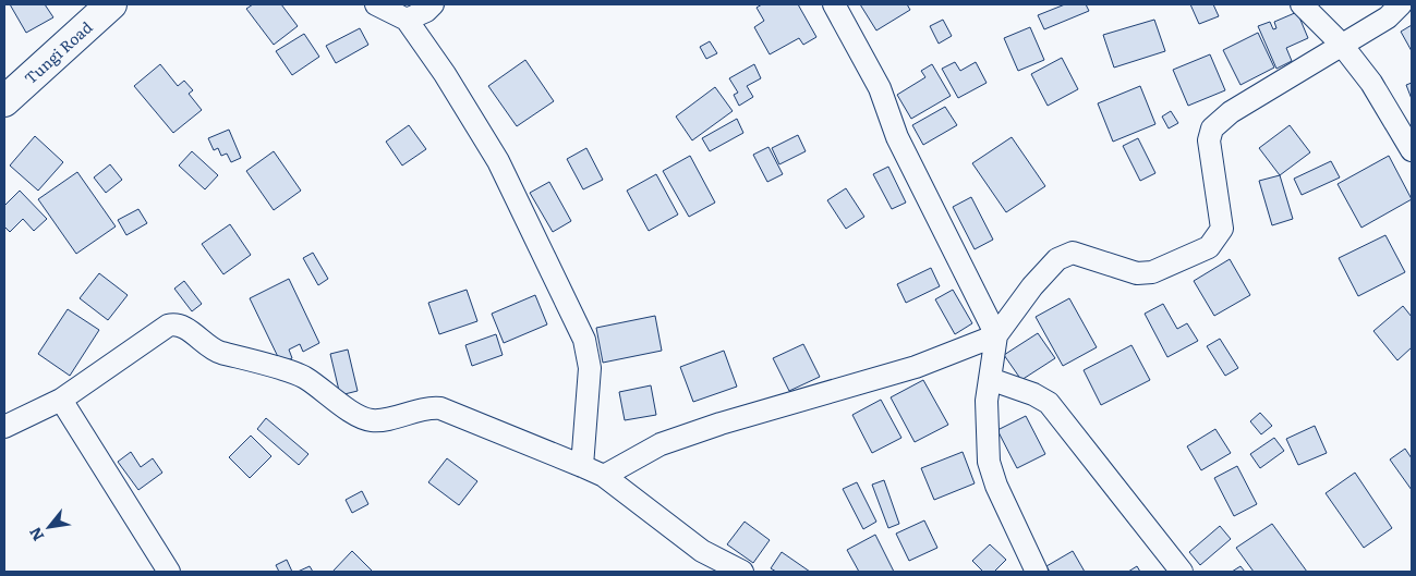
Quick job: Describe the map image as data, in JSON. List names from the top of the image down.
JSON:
{
  "streets": {
    "main road": ["Tungi Road"]
  },
  "north": "bottom left"
}
